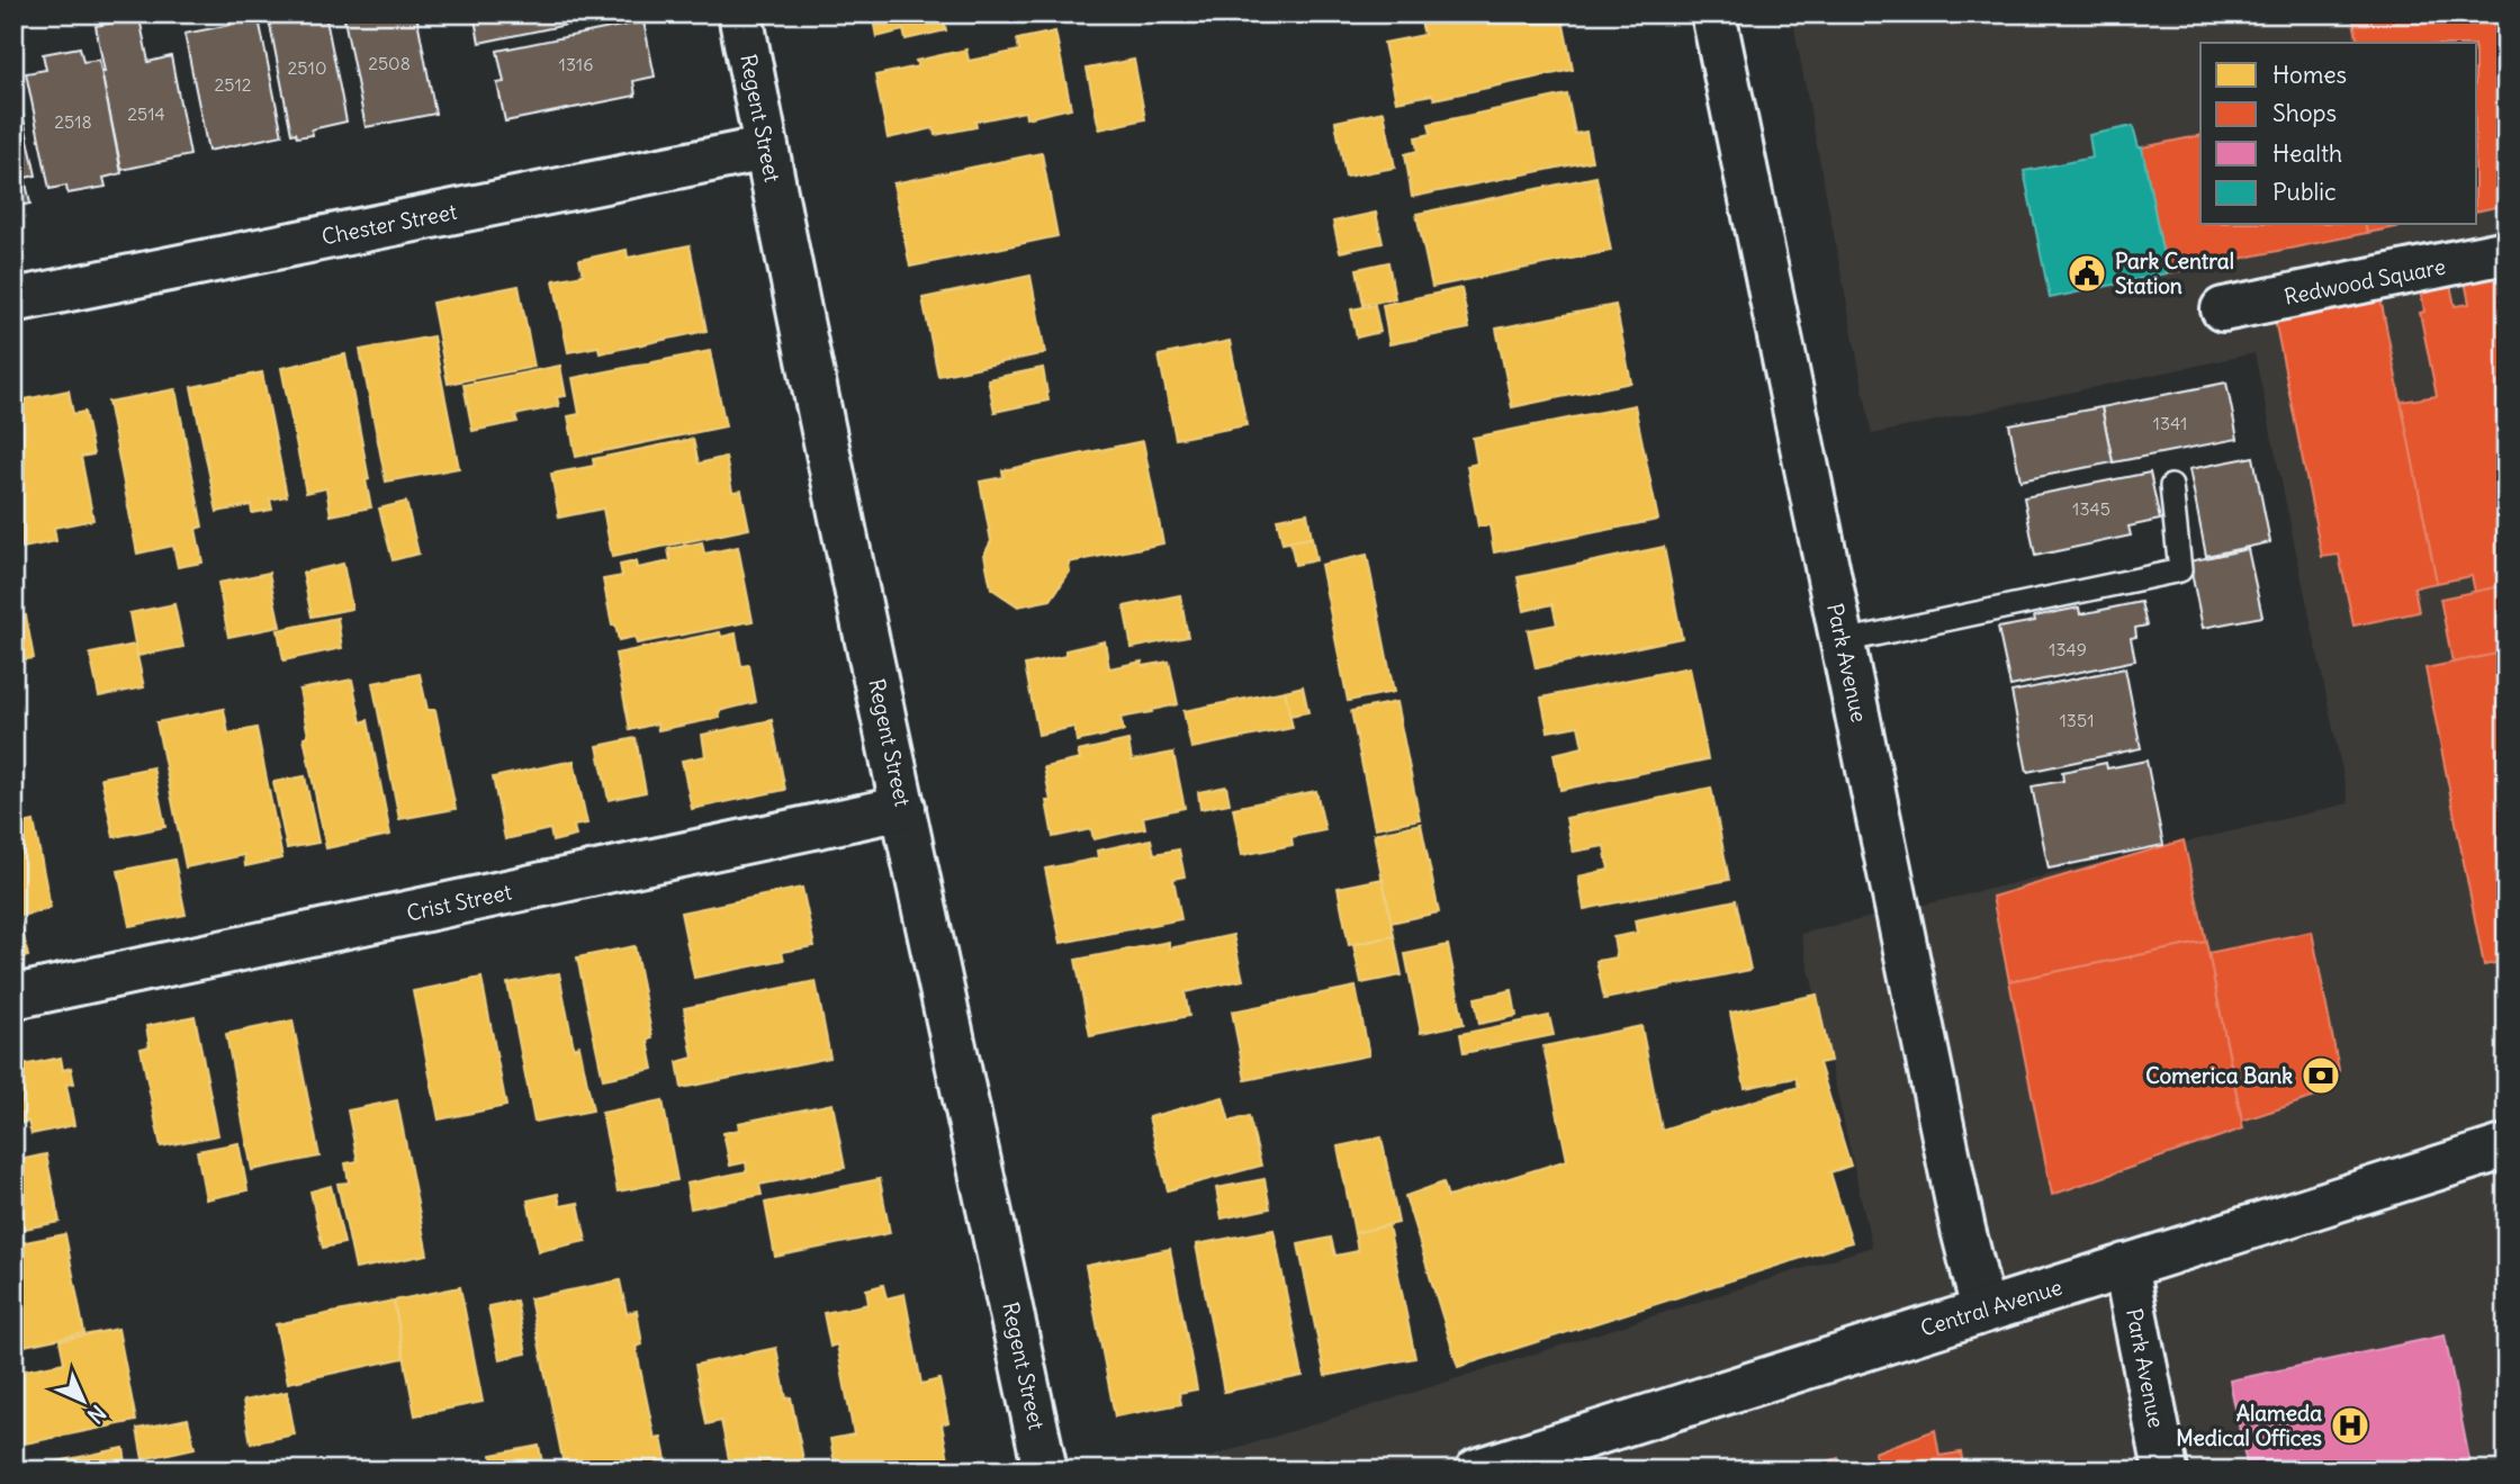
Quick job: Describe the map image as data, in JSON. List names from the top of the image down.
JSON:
{
  "streets": {
    "street": [
      "Regent Street",
      "Chester Street",
      "Redwood Square",
      "Park Avenue",
      "Crist Street",
      "Central Avenue"
    ]
  },
  "crossings": [
    ["Regent Street", "Chester Street"],
    ["Regent Street", "Crist Street"],
    ["Park Avenue", "Central Avenue"]
  ],
  "places": {
    "public building": ["Park Central Station"],
    "bank": ["Comerica Bank"],
    "hospital": ["Alameda Medical Offices"]
  },
  "house_numbers": [
    "2508",
    "1316",
    "2510",
    "2512",
    "2514",
    "2518",
    "1341",
    "1345",
    "1349",
    "1351"
  ],
  "legend": [
    "Homes",
    "Shops",
    "Health",
    "Public"
  ],
  "north": "bottom right"
}
